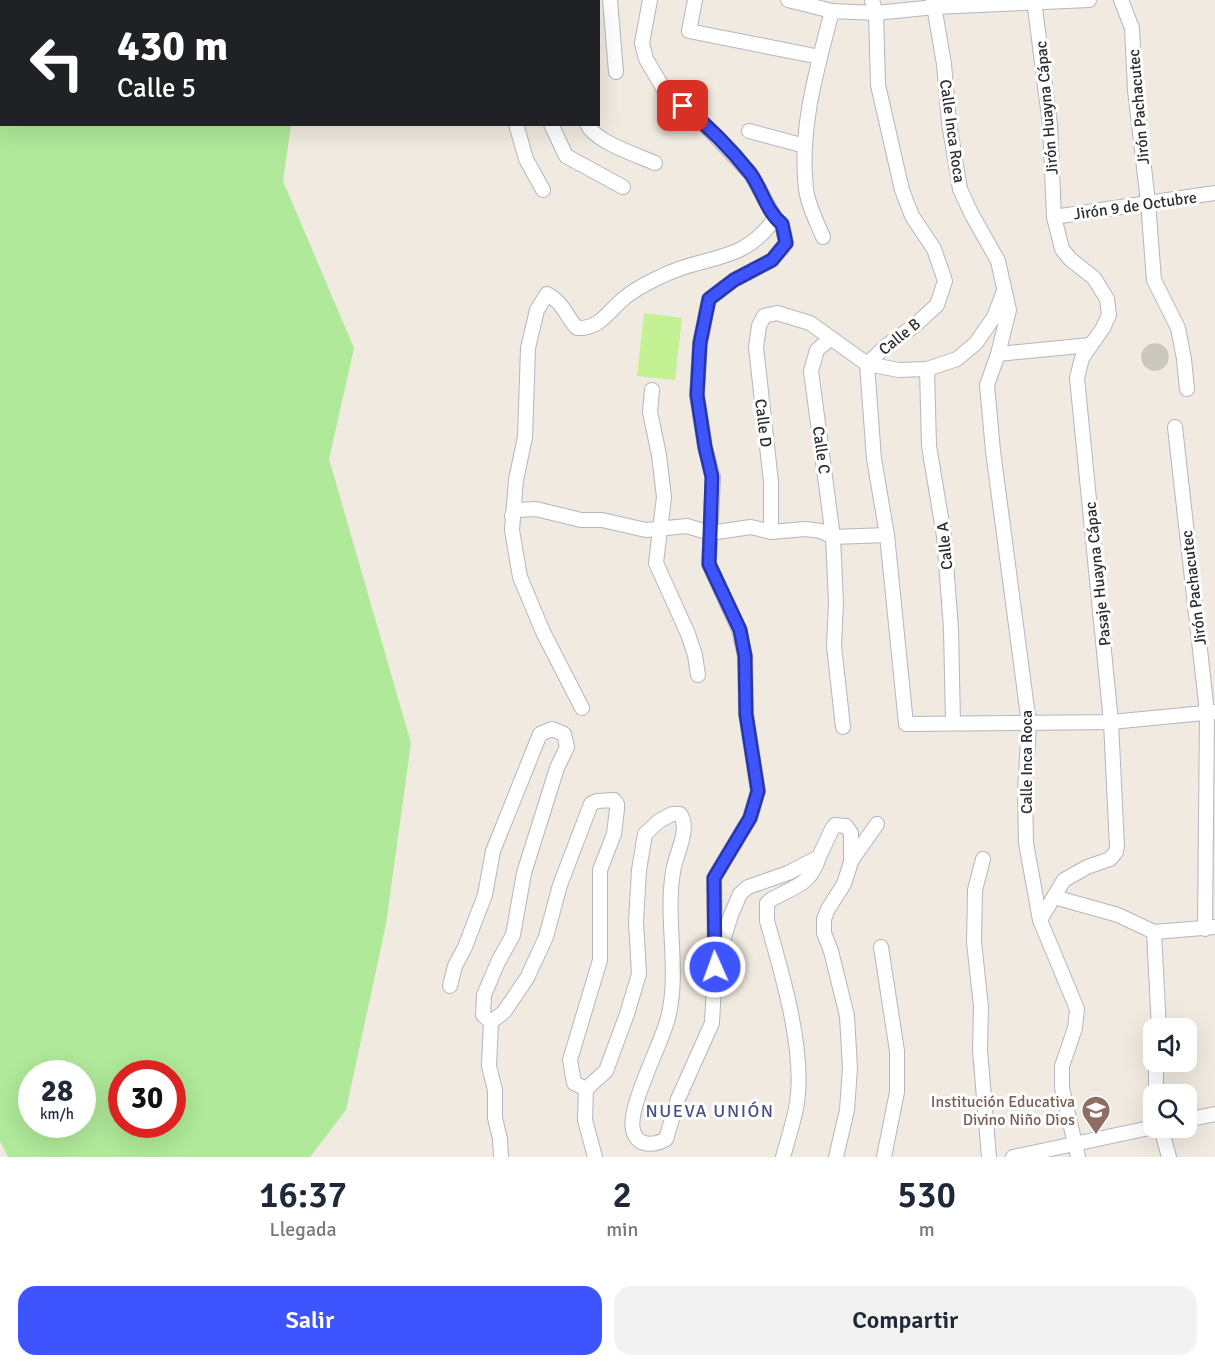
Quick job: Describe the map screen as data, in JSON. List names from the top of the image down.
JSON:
{
  "streets": {
    "street": [
      "Jirón Pachacutec",
      "Jirón Huayna Cápac",
      "Calle Inca Roca",
      "Jirón 9 de Octubre",
      "Calle B",
      "Calle D",
      "Calle C",
      "Calle A",
      "Pasaje Huayna Cápac"
    ]
  },
  "crossings": [
    ["Jirón Pachacutec", "Jirón 9 de Octubre"],
    ["Jirón Huayna Cápac", "Jirón 9 de Octubre"],
    ["Jirón Huayna Cápac", "Pasaje Huayna Cápac"],
    ["Calle Inca Roca", "Pasaje Huayna Cápac"],
    ["Jirón 9 de Octubre", "Pasaje Huayna Cápac"],
    ["Calle B", "Calle A"],
    ["Calle D", "Calle C"]
  ],
  "districts": ["NUEVA UNIÓN"],
  "places": {
    "school or university": ["Institución Educativa Divino Niño Dios"]
  },
  "page": {
    "turn": ["430 m", "Calle 5"],
    "speed": "28 km/h",
    "limit": "30",
    "eta": [
      "16:37",
      "Llegada",
      "2",
      "min",
      "530",
      "m"
    ],
    "buttons": ["Salir", "Compartir"]
  }
}
